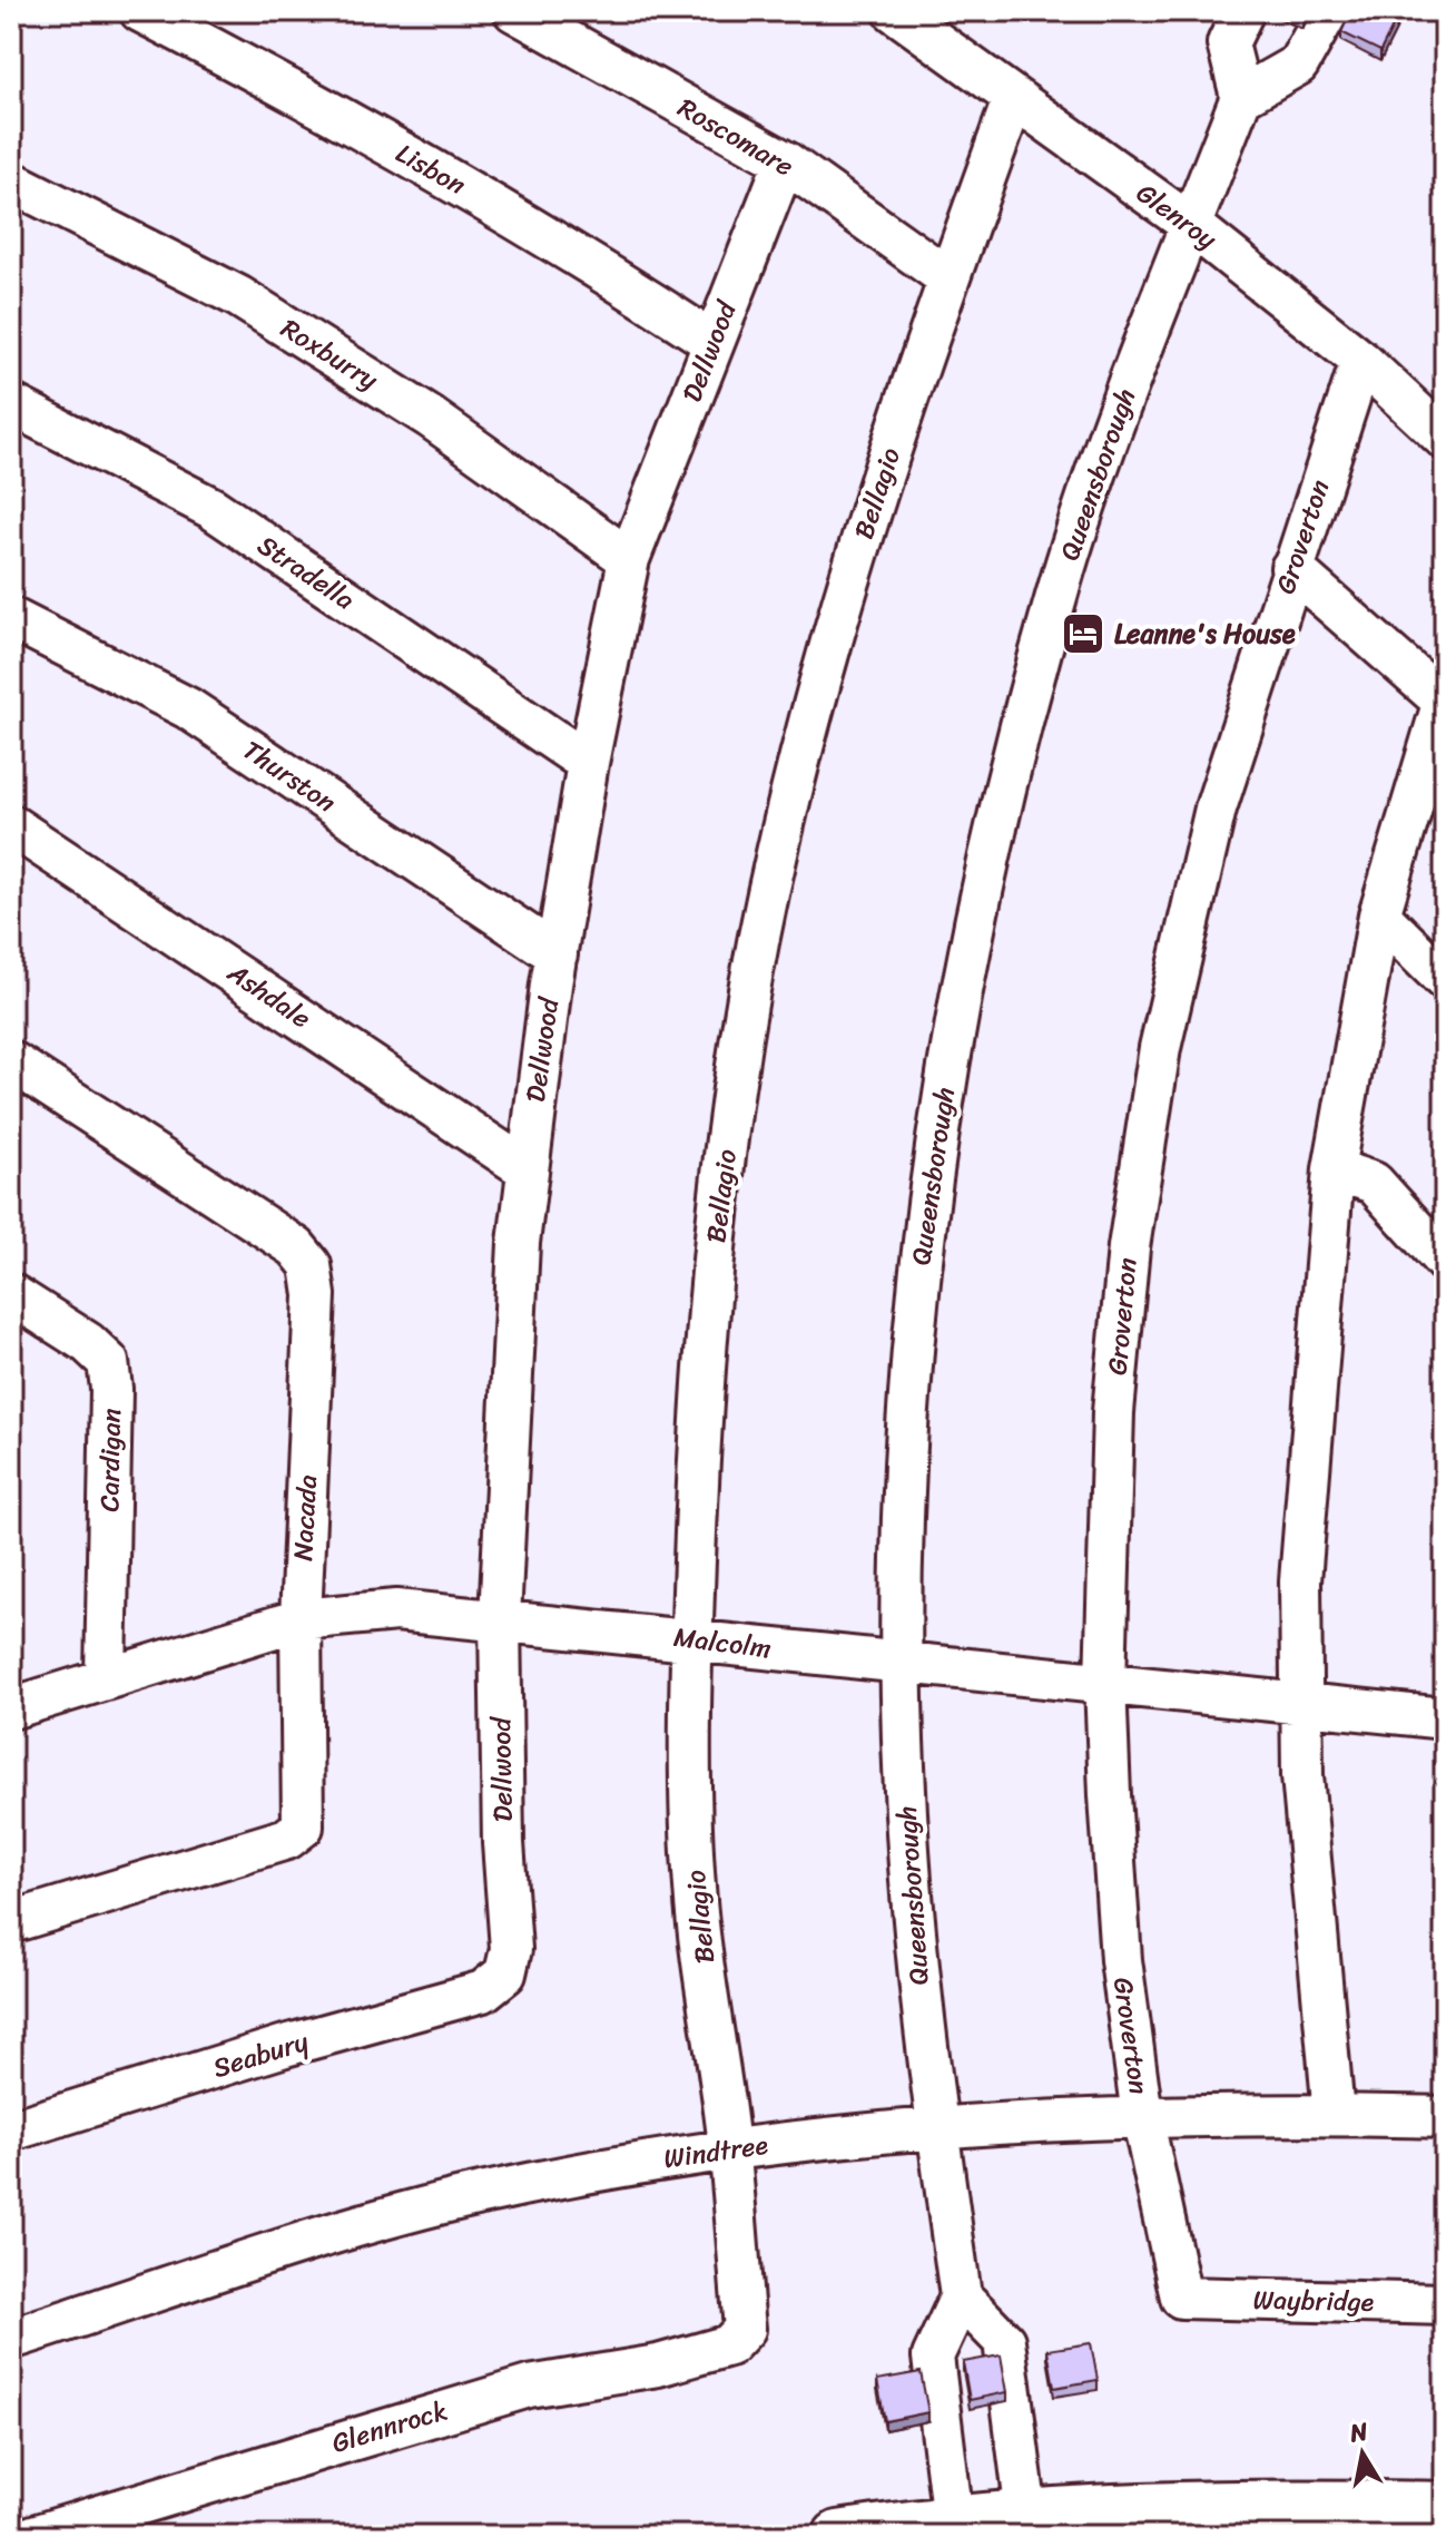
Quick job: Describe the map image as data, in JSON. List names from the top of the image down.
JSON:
{
  "streets": {
    "street": [
      "Roscomare",
      "Lisbon",
      "Glenroy",
      "Dellwood",
      "Roxburry",
      "Queensborough",
      "Bellagio",
      "Groverton",
      "Stradella",
      "Thurston",
      "Ashdale",
      "Cardigan",
      "Nacada",
      "Malcolm",
      "Seabury",
      "Windtree",
      "Waybridge",
      "Glennrock"
    ]
  },
  "crossings": [
    ["Roscomare", "Dellwood"],
    ["Roscomare", "Bellagio"],
    ["Lisbon", "Dellwood"],
    ["Glenroy", "Queensborough"],
    ["Glenroy", "Bellagio"],
    ["Glenroy", "Groverton"],
    ["Dellwood", "Roxburry"],
    ["Dellwood", "Stradella"],
    ["Dellwood", "Thurston"],
    ["Dellwood", "Ashdale"],
    ["Dellwood", "Malcolm"],
    ["Dellwood", "Seabury"],
    ["Queensborough", "Malcolm"],
    ["Queensborough", "Windtree"],
    ["Bellagio", "Malcolm"],
    ["Bellagio", "Windtree"],
    ["Bellagio", "Glennrock"],
    ["Groverton", "Malcolm"],
    ["Groverton", "Windtree"],
    ["Groverton", "Waybridge"],
    ["Cardigan", "Malcolm"],
    ["Nacada", "Malcolm"]
  ],
  "places": {
    "hotel": ["Leanne's House"]
  },
  "north": "top"
}
